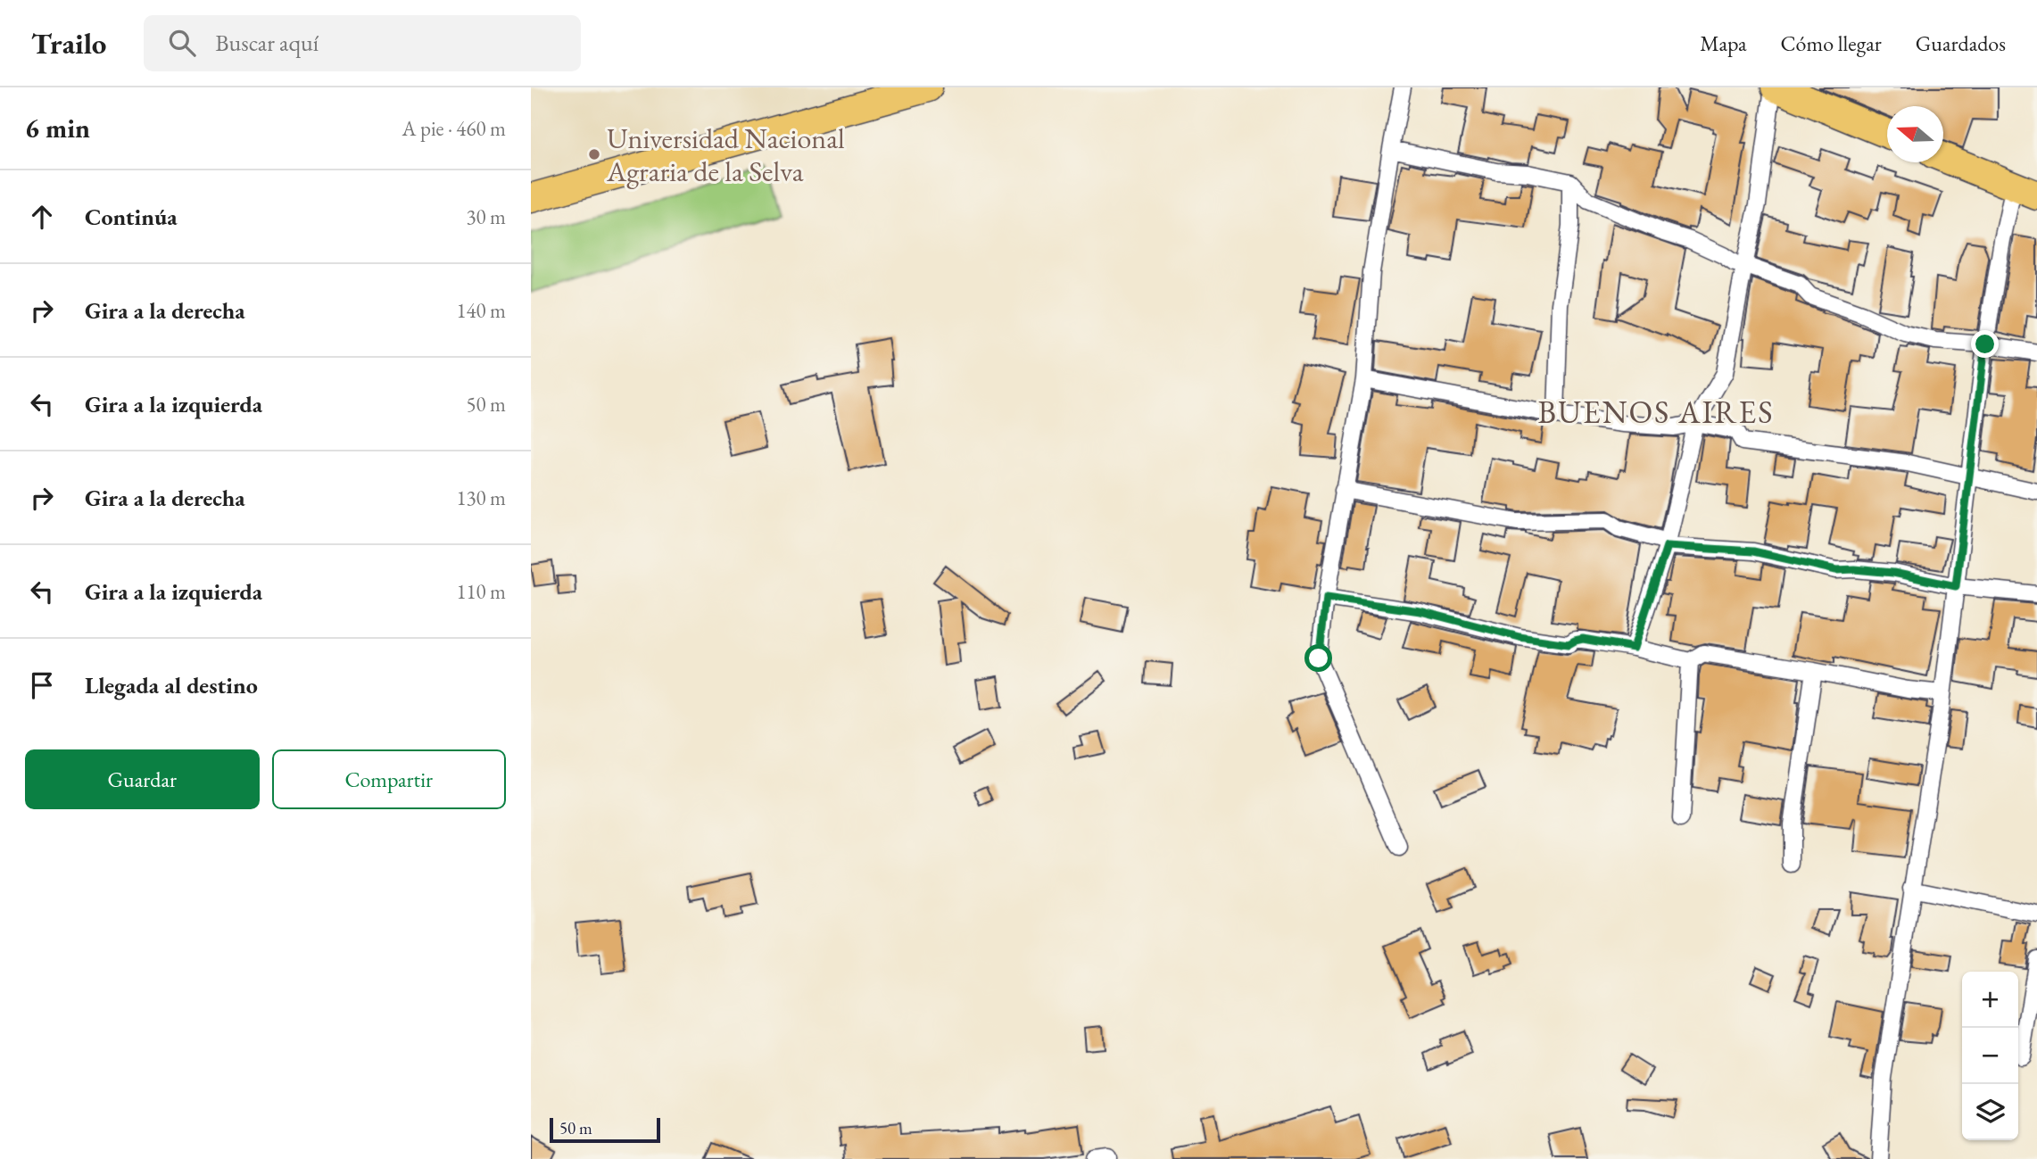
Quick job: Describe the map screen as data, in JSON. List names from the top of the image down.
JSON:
{
  "districts": ["BUENOS AIRES"],
  "places": ["Universidad Nacional Agraria de la Selva"],
  "scale_bar": "50 m",
  "north": "left",
  "page": {
    "header": "Trailo",
    "search": "Buscar aquí",
    "nav": ["Mapa", "Cómo llegar", "Guardados"],
    "heading": ["6 min", "A pie · 460 m"],
    "list": [
      ["Continúa", "30 m"],
      ["Gira a la derecha", "140 m"],
      ["Gira a la izquierda", "50 m"],
      ["Gira a la derecha", "130 m"],
      ["Gira a la izquierda", "110 m"],
      "Llegada al destino"
    ],
    "buttons": ["Guardar", "Compartir"],
    "map_buttons": ["+", "−"],
    "scale": "50 m"
  }
}
